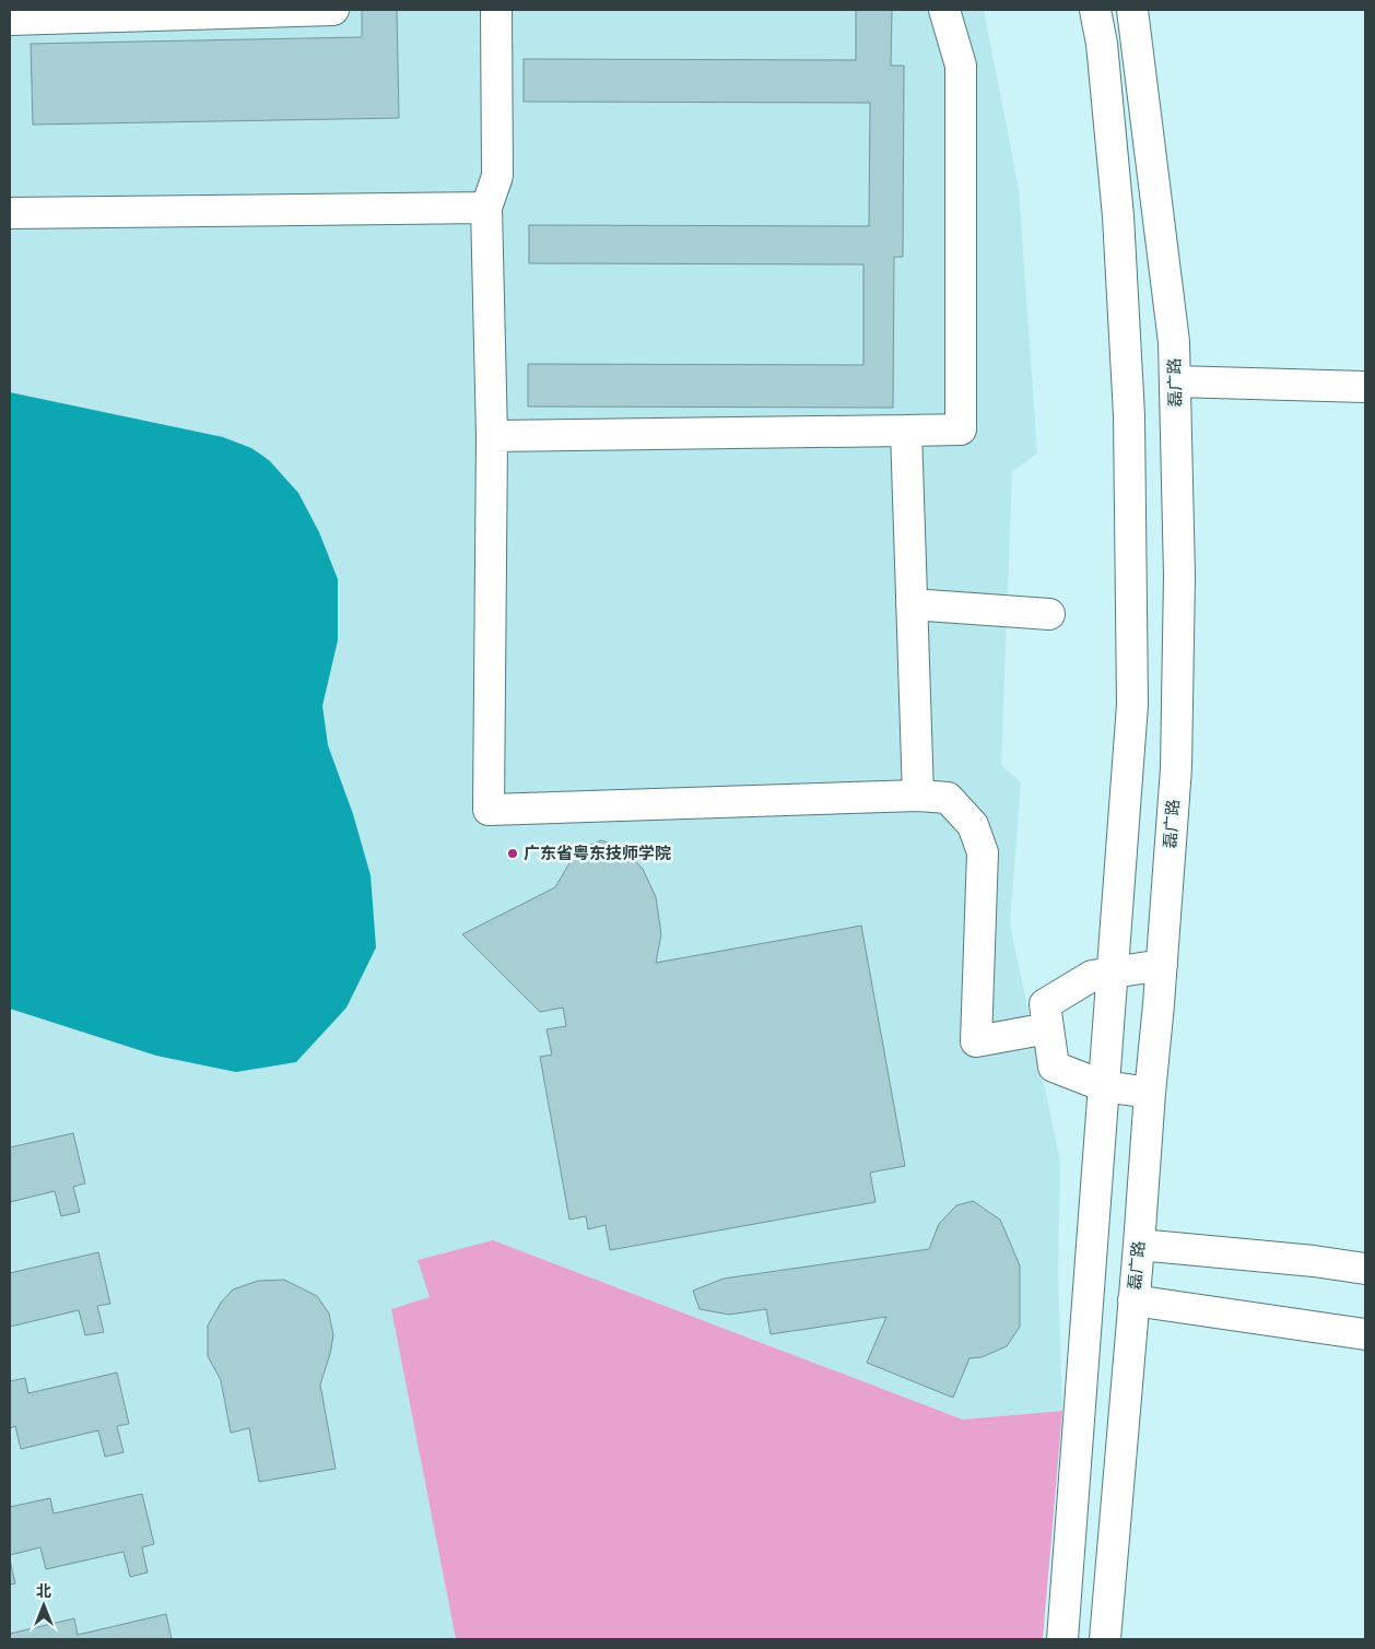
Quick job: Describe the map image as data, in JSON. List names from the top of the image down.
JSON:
{
  "streets": {
    "street": ["磊广路"]
  },
  "places": ["广东省粤东技师学院"],
  "north": "top"
}
